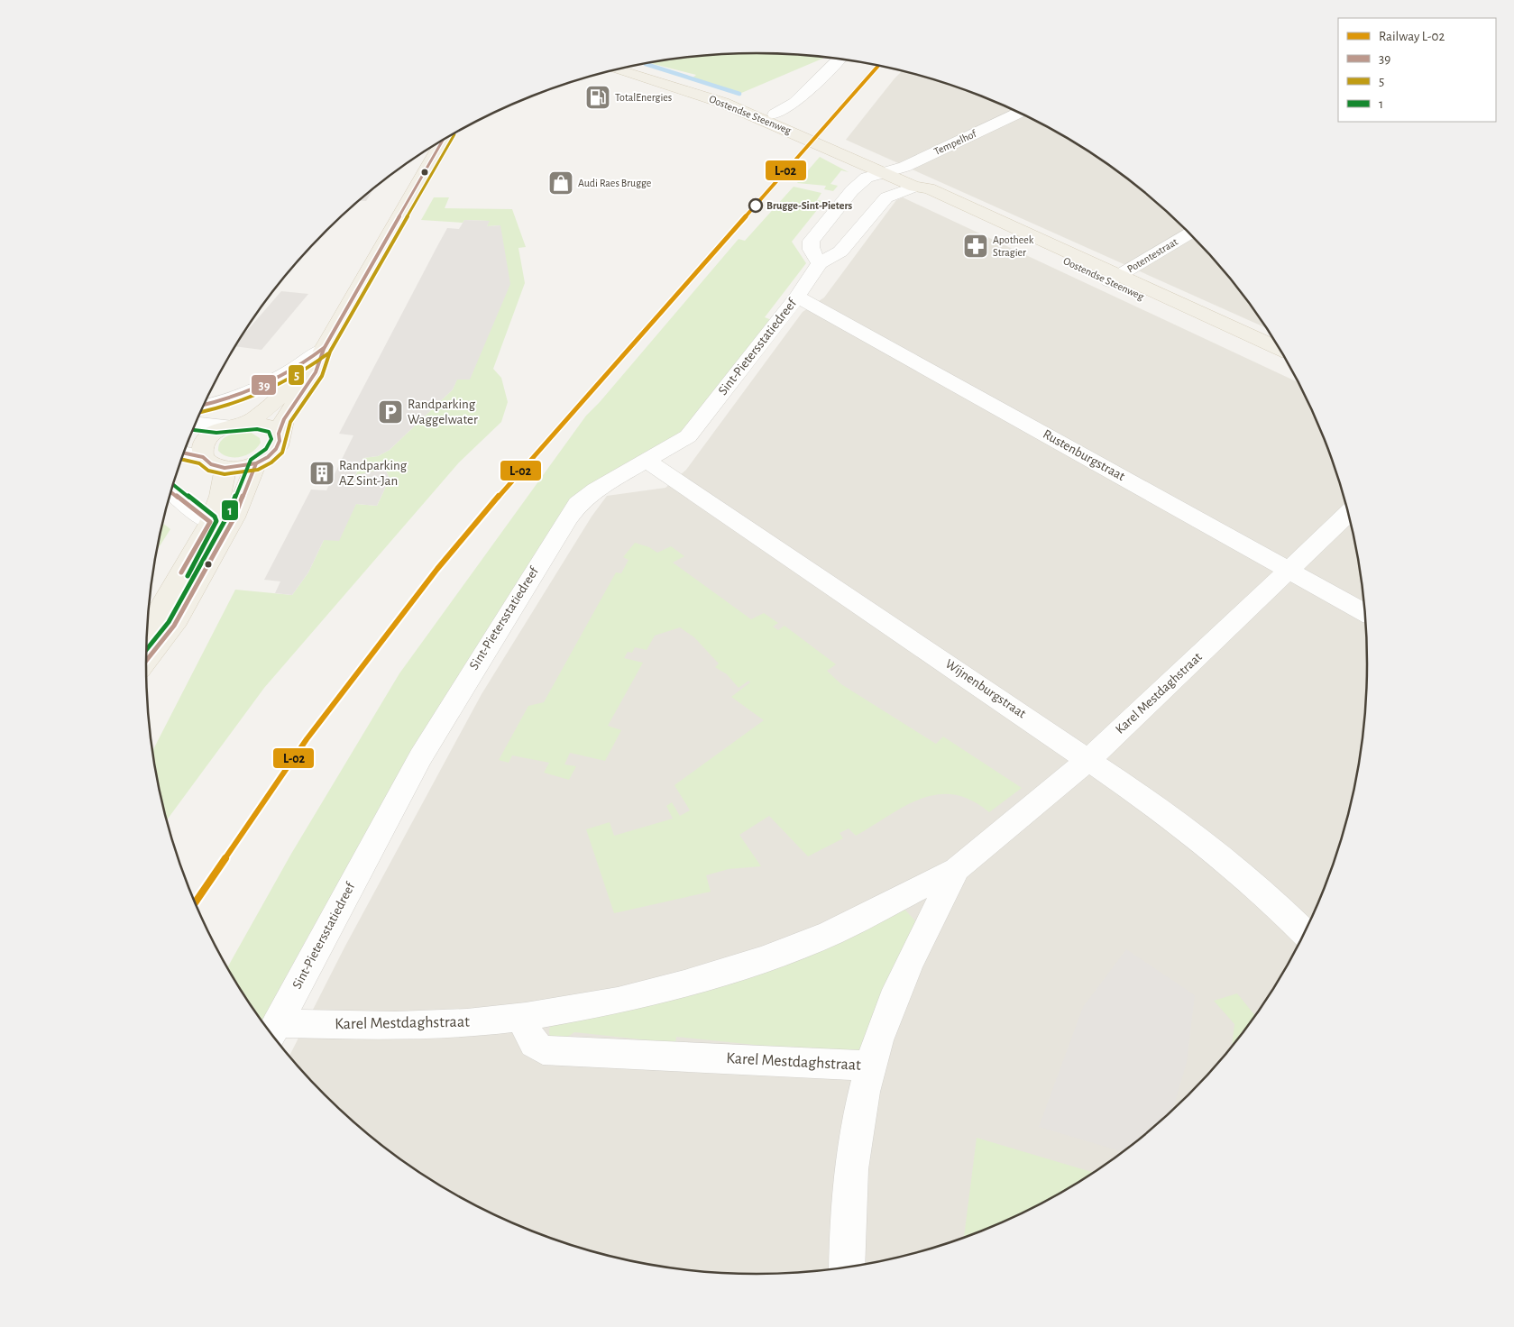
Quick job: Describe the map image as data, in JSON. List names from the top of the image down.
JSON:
{
  "streets": {
    "main road": ["Oostendse Steenweg"],
    "street": [
      "Tempelhof",
      "Potentestraat",
      "Sint-Pietersstatiedreef",
      "Rustenburgstraat",
      "Wijnenburgstraat",
      "Karel Mestdaghstraat"
    ]
  },
  "crossings": [
    ["Oostendse Steenweg", "Tempelhof"],
    ["Oostendse Steenweg", "Potentestraat"],
    ["Oostendse Steenweg", "Sint-Pietersstatiedreef"],
    ["Sint-Pietersstatiedreef", "Rustenburgstraat"],
    ["Sint-Pietersstatiedreef", "Wijnenburgstraat"],
    ["Sint-Pietersstatiedreef", "Karel Mestdaghstraat"],
    ["Rustenburgstraat", "Karel Mestdaghstraat"],
    ["Wijnenburgstraat", "Karel Mestdaghstraat"]
  ],
  "places": {
    "fuel station": ["TotalEnergies"],
    "shop": ["Audi Raes Brugge"],
    "other": ["Brugge-Sint-Pieters"],
    "pharmacy": ["Apotheek Stragier"],
    "parking": ["Randparking Waggelwater"],
    "building": ["Randparking AZ Sint-Jan"]
  },
  "lines": [
    "rail line L-02",
    "transit line 5",
    "transit line 39",
    "transit line 1"
  ],
  "legend": [
    "Railway L-02",
    "39",
    "5",
    "1"
  ]
}
